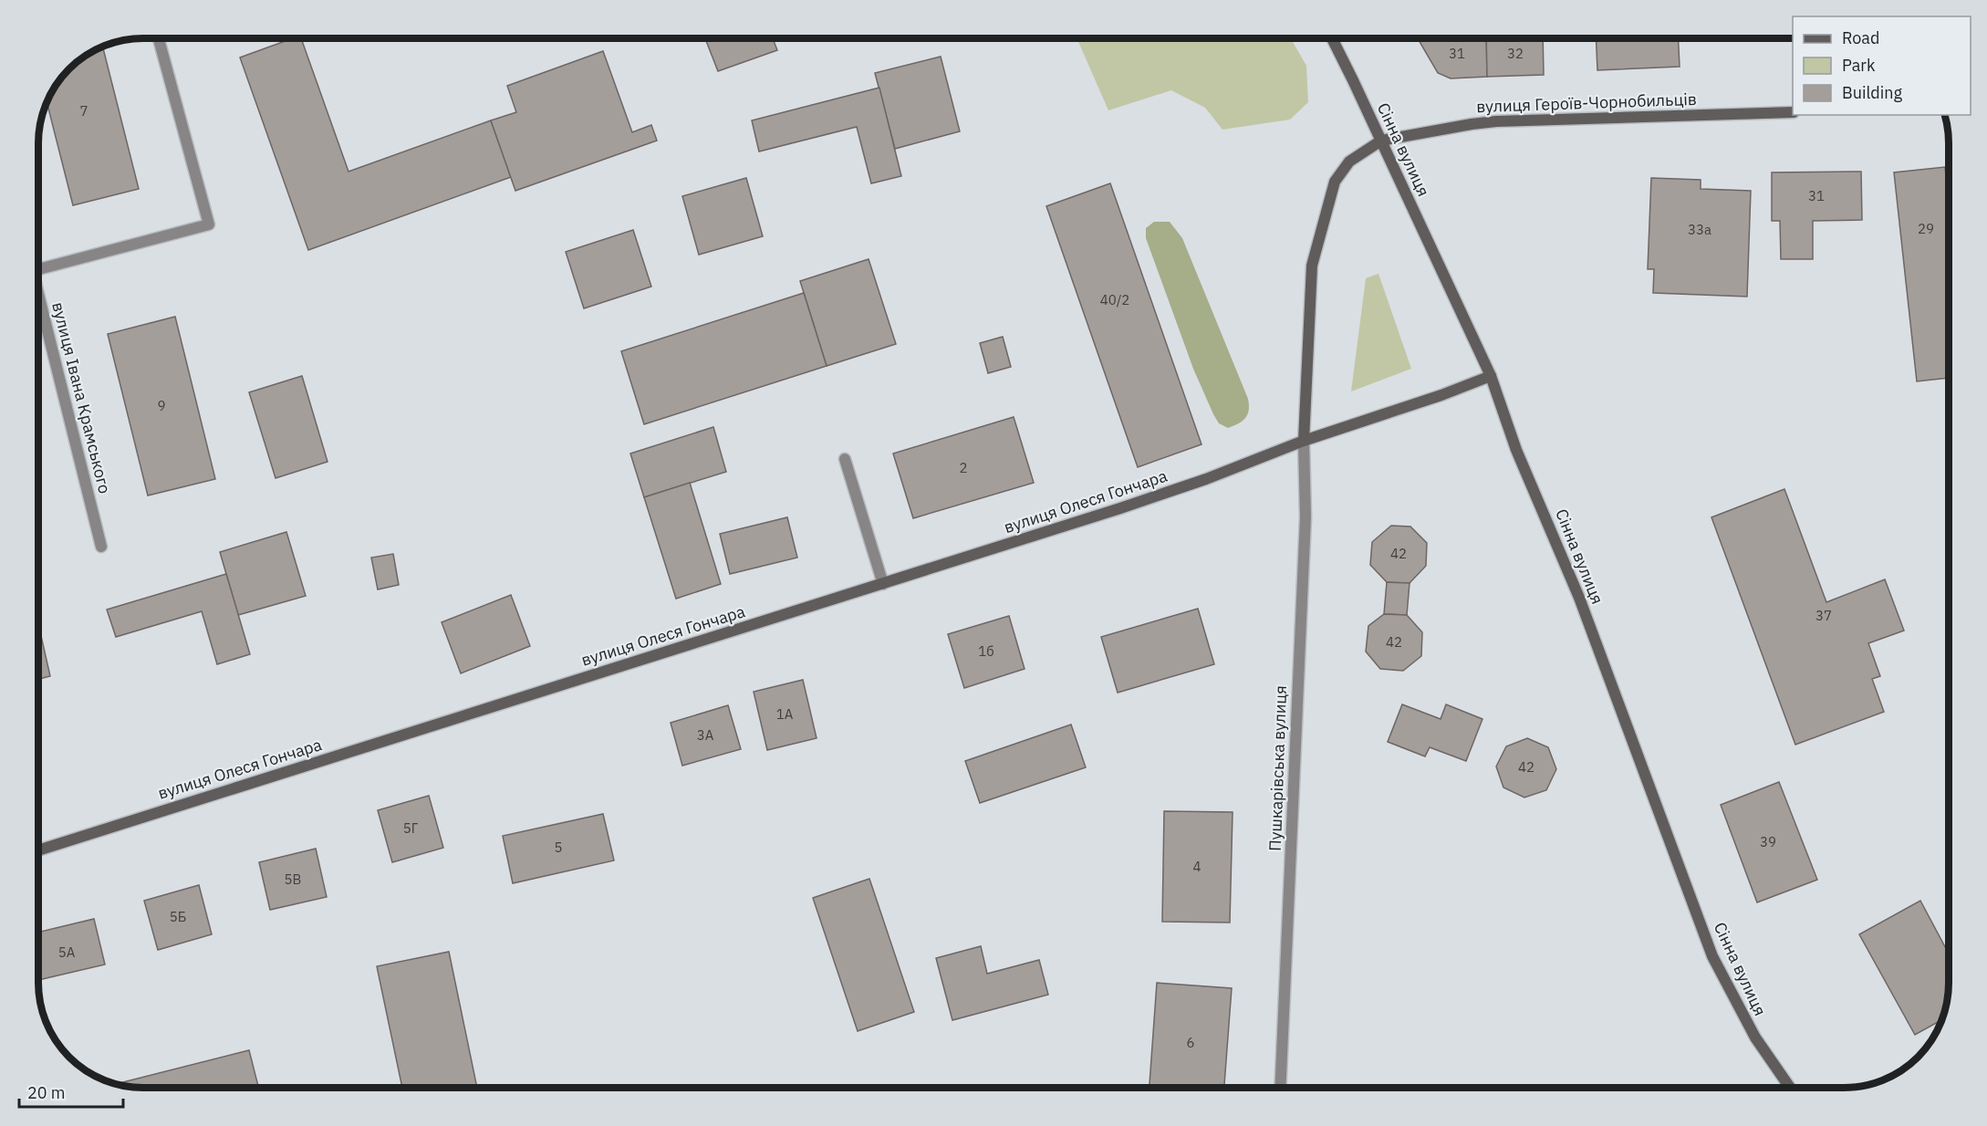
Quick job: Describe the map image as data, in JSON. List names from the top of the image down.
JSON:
{
  "streets": {
    "main road": ["вулиця Героїв-Чорнобильців", "Сінна вулиця", "вулиця Олеся Гончара"],
    "street": ["вулиця Івана Крамського", "Пушкарівська вулиця"]
  },
  "crossings": [
    ["вулиця Героїв-Чорнобильців", "Сінна вулиця"],
    ["Сінна вулиця", "вулиця Олеся Гончара"],
    ["вулиця Олеся Гончара", "Пушкарівська вулиця"]
  ],
  "house_numbers": [
    "31",
    "32",
    "7",
    "31",
    "29",
    "33а",
    "40/2",
    "9",
    "2",
    "42",
    "37",
    "42",
    "1б",
    "1А",
    "3А",
    "42",
    "5Г",
    "39",
    "5",
    "4",
    "5В",
    "5Б",
    "5А",
    "6"
  ],
  "legend": ["Road", "Park", "Building"],
  "scale_bar": "20 m"
}
